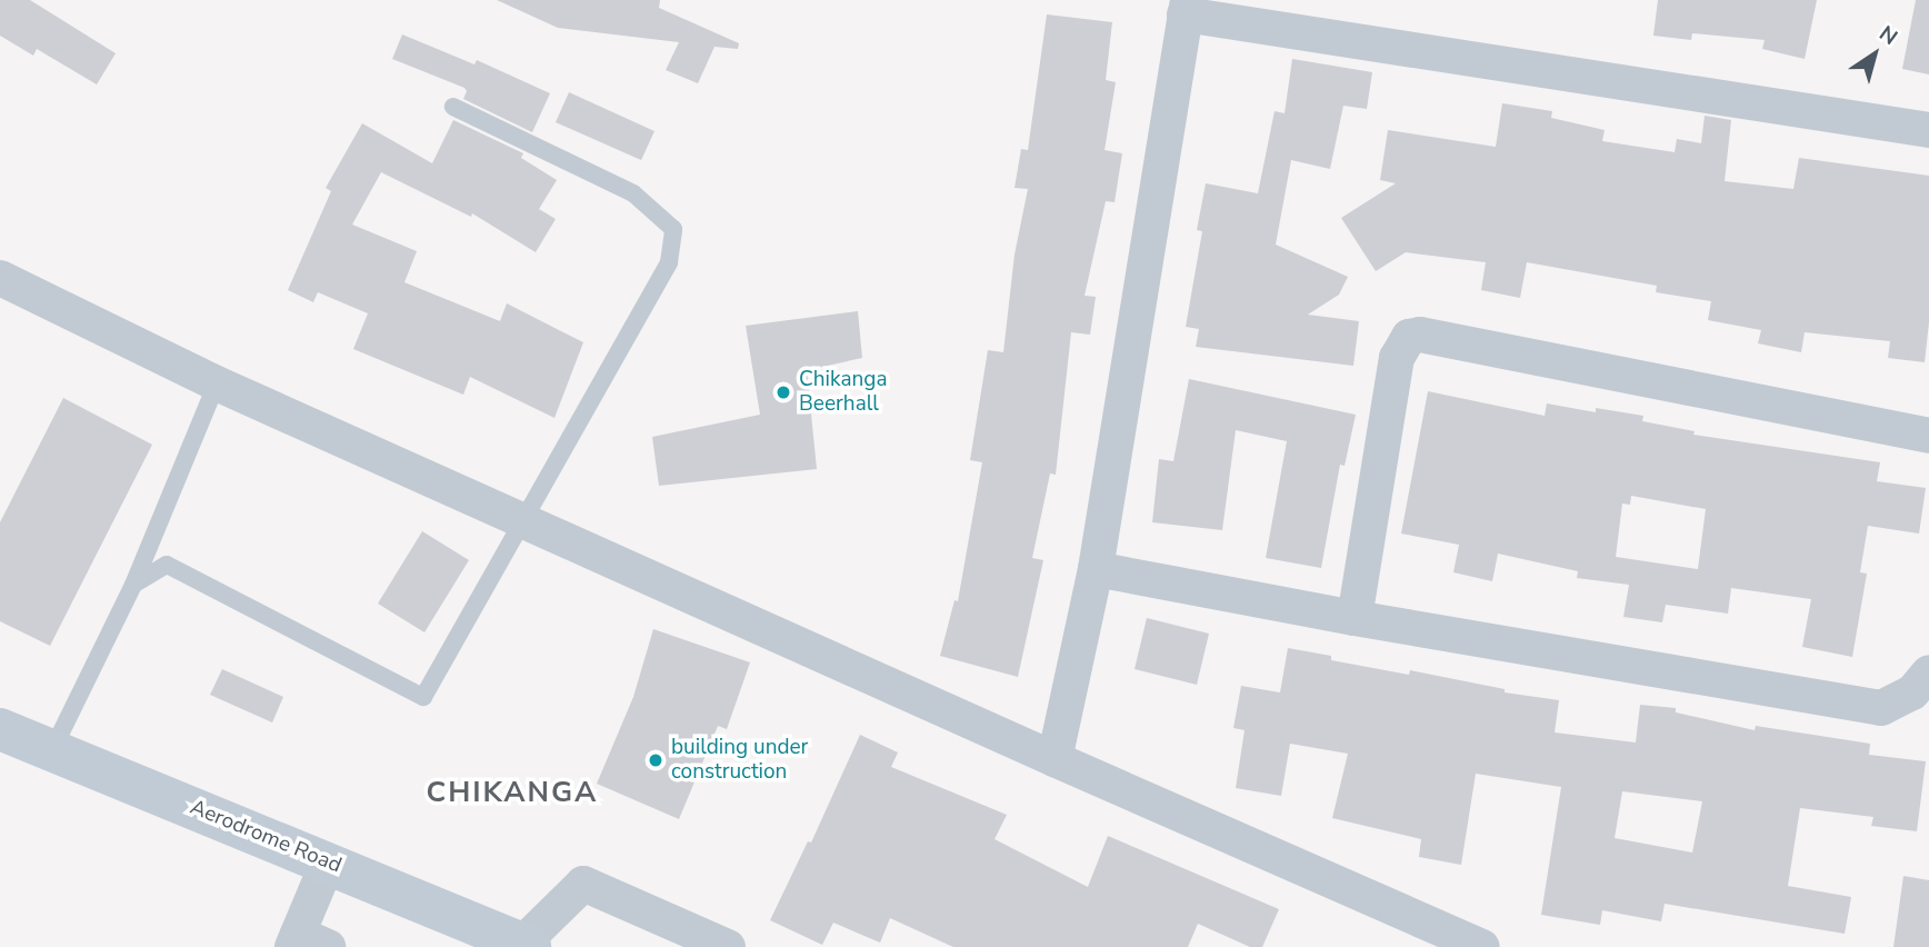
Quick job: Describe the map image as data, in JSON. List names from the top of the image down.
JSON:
{
  "streets": {
    "street": ["Aerodrome Road"]
  },
  "districts": ["CHIKANGA"],
  "places": ["Chikanga Beerhall", "building under construction"],
  "north": "top right"
}
